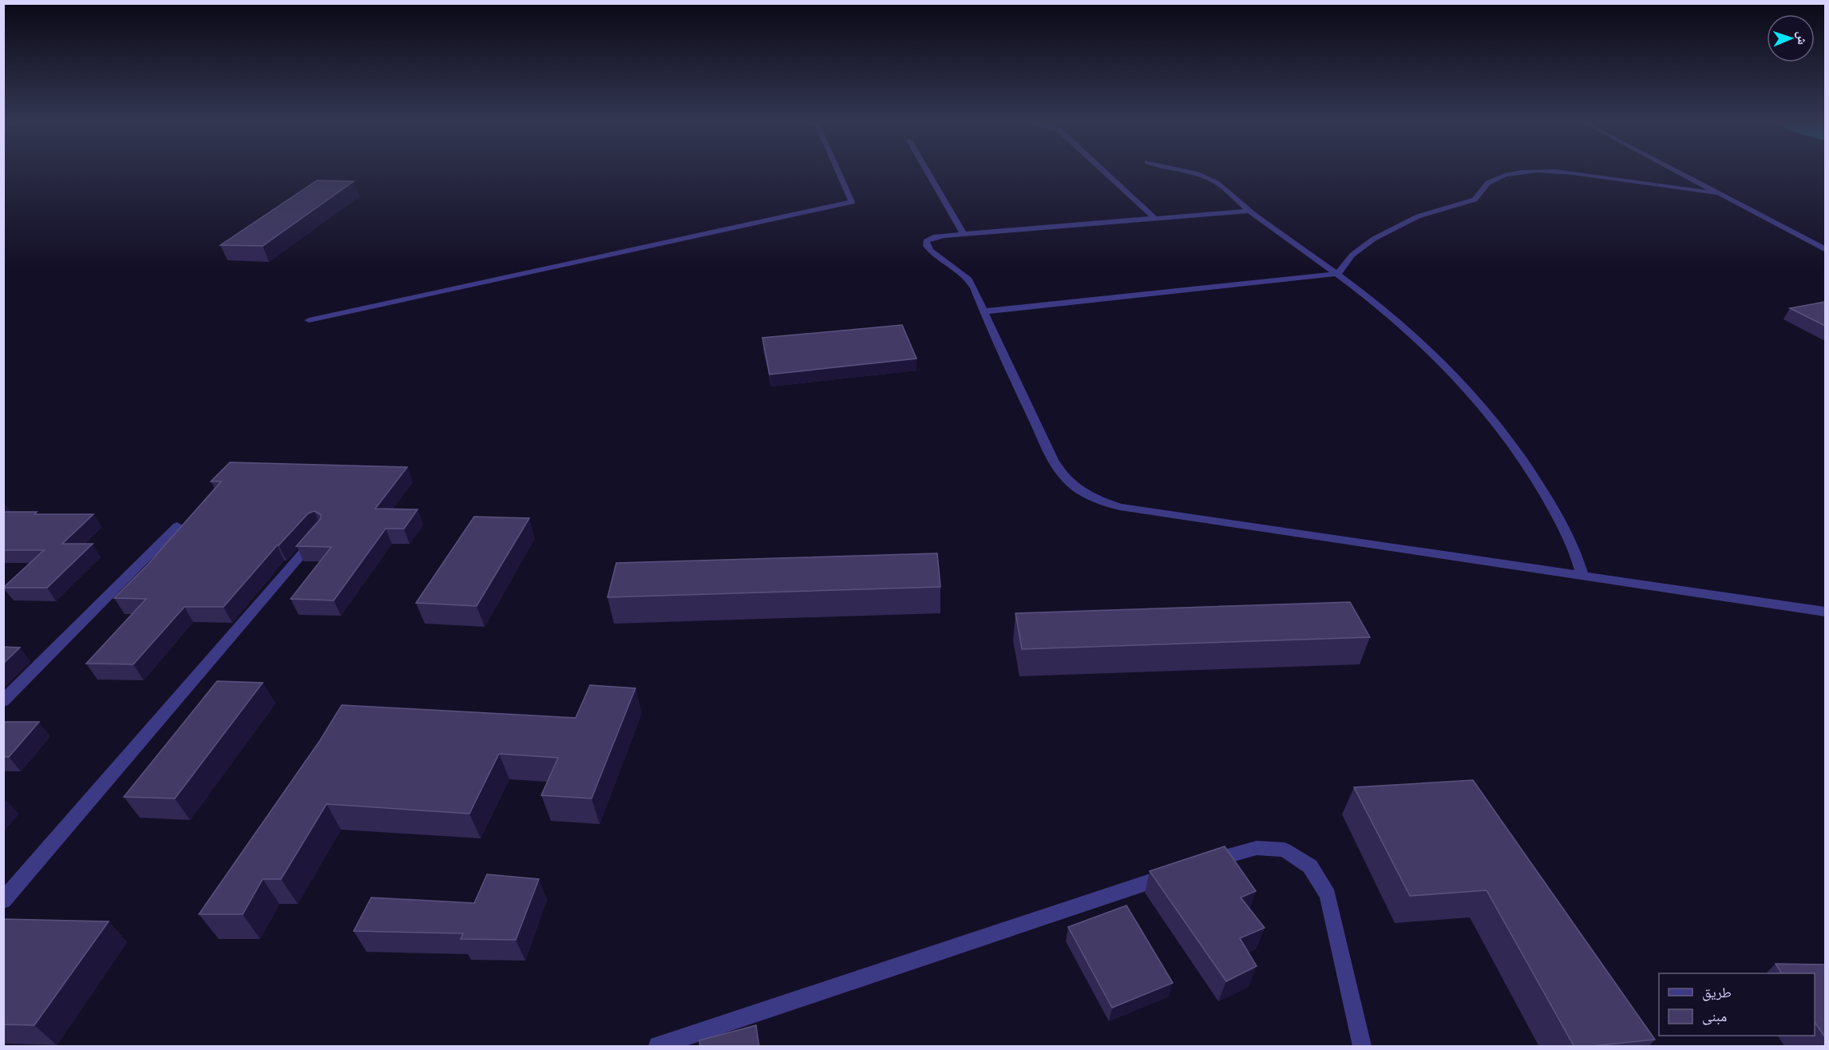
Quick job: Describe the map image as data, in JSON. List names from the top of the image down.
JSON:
{
  "legend": ["طريق", "مبنى"],
  "north": "right"
}
